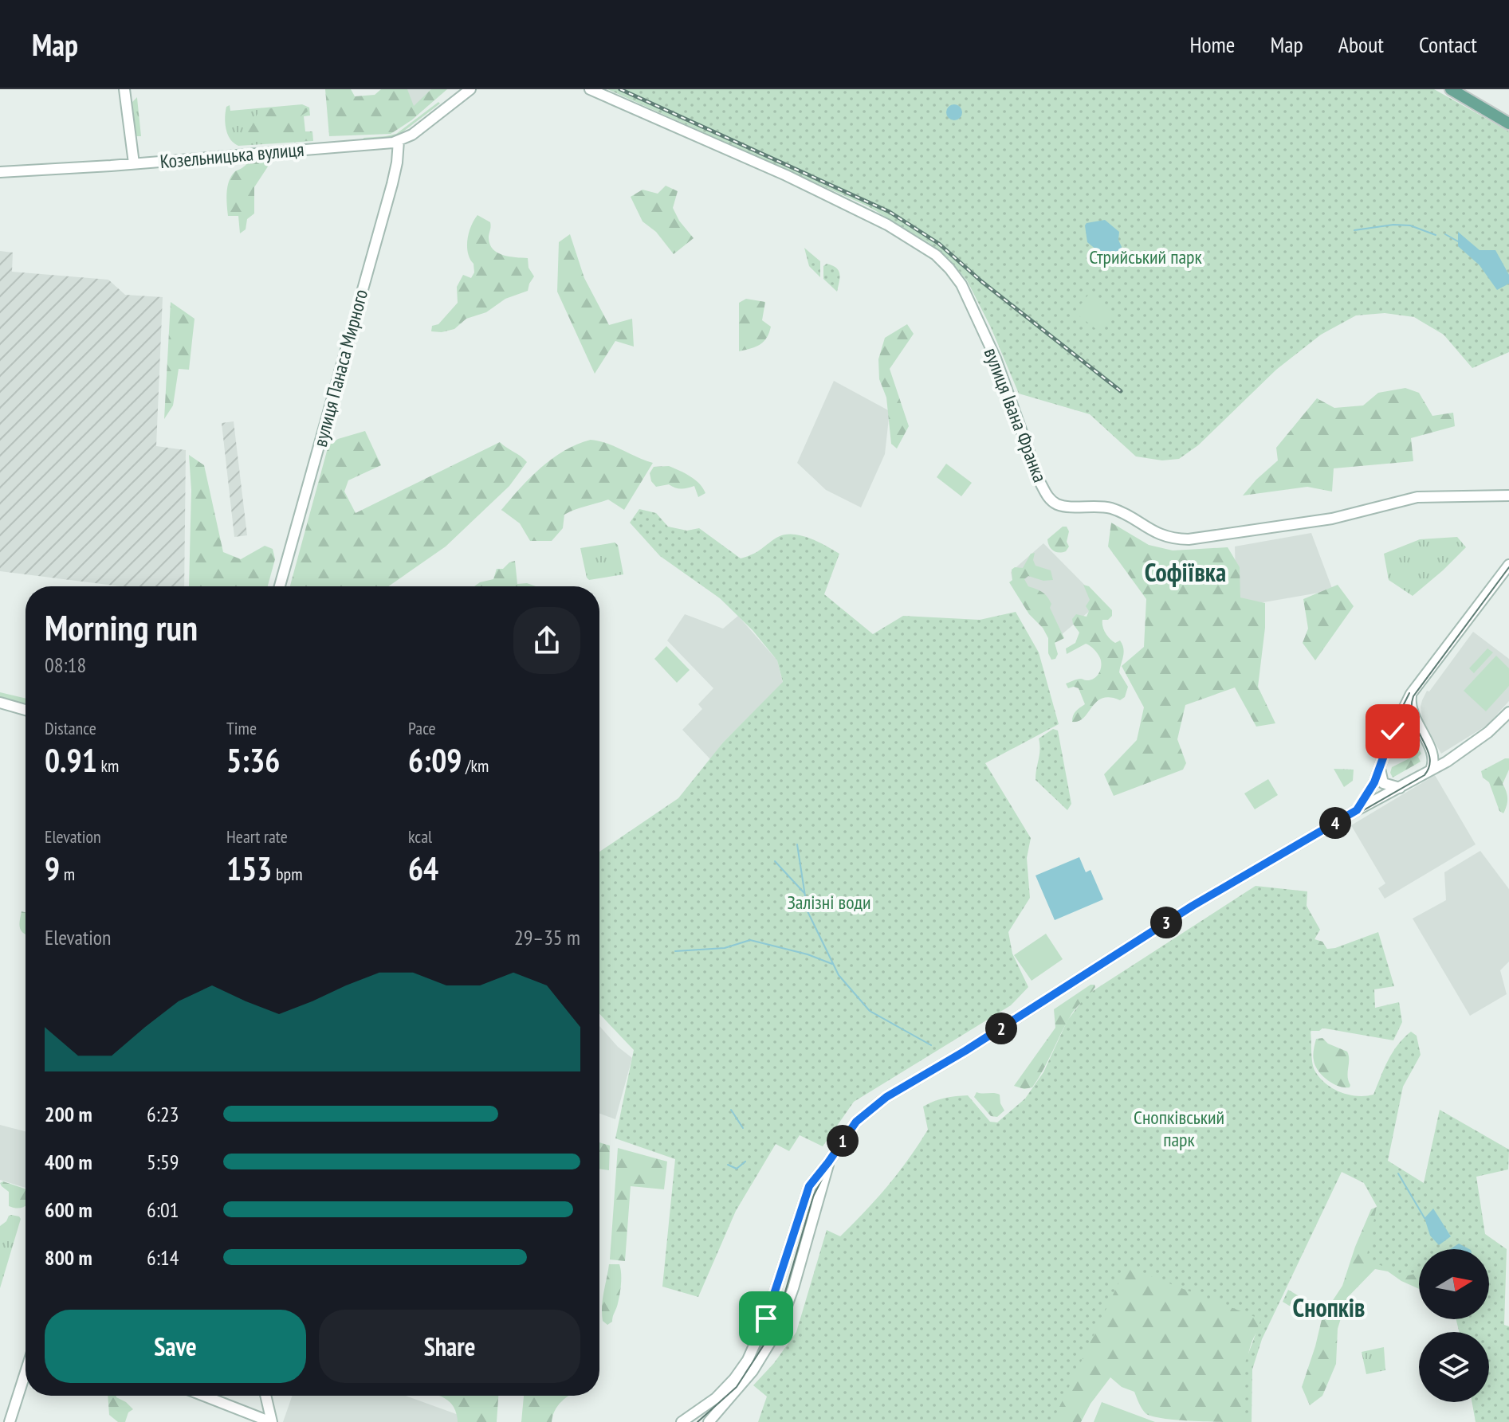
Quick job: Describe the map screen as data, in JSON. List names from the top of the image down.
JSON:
{
  "streets": {
    "main road": ["Козельницька вулиця", "вулиця Панаса Мирного", "вулиця Івана Франка"]
  },
  "crossings": [
    ["Козельницька вулиця", "вулиця Панаса Мирного"]
  ],
  "districts": ["Софіївка", "Снопків"],
  "parks": ["Стрийський парк", "Залізні води", "Снопківський парк"],
  "north": "right",
  "page": {
    "header": "Map",
    "nav": [
      "Home",
      "Map",
      "About",
      "Contact"
    ],
    "heading": ["Morning run", "08:18"],
    "stats": [
      ["Distance", "0.91 km"],
      ["Time", "5:36"],
      ["Pace", "6:09 /km"],
      ["Elevation", "9 m"],
      ["Heart rate", "153 bpm"],
      ["kcal", "64"]
    ],
    "pins": [
      "4",
      "3",
      "2",
      "1"
    ],
    "chart": ["Elevation", "29–35 m"],
    "list": [
      {
        "name": "200 m",
        "note": "6:23"
      },
      {
        "name": "400 m",
        "note": "5:59"
      },
      {
        "name": "600 m",
        "note": "6:01"
      },
      {
        "name": "800 m",
        "note": "6:14"
      }
    ],
    "buttons": ["Save", "Share"]
  }
}
